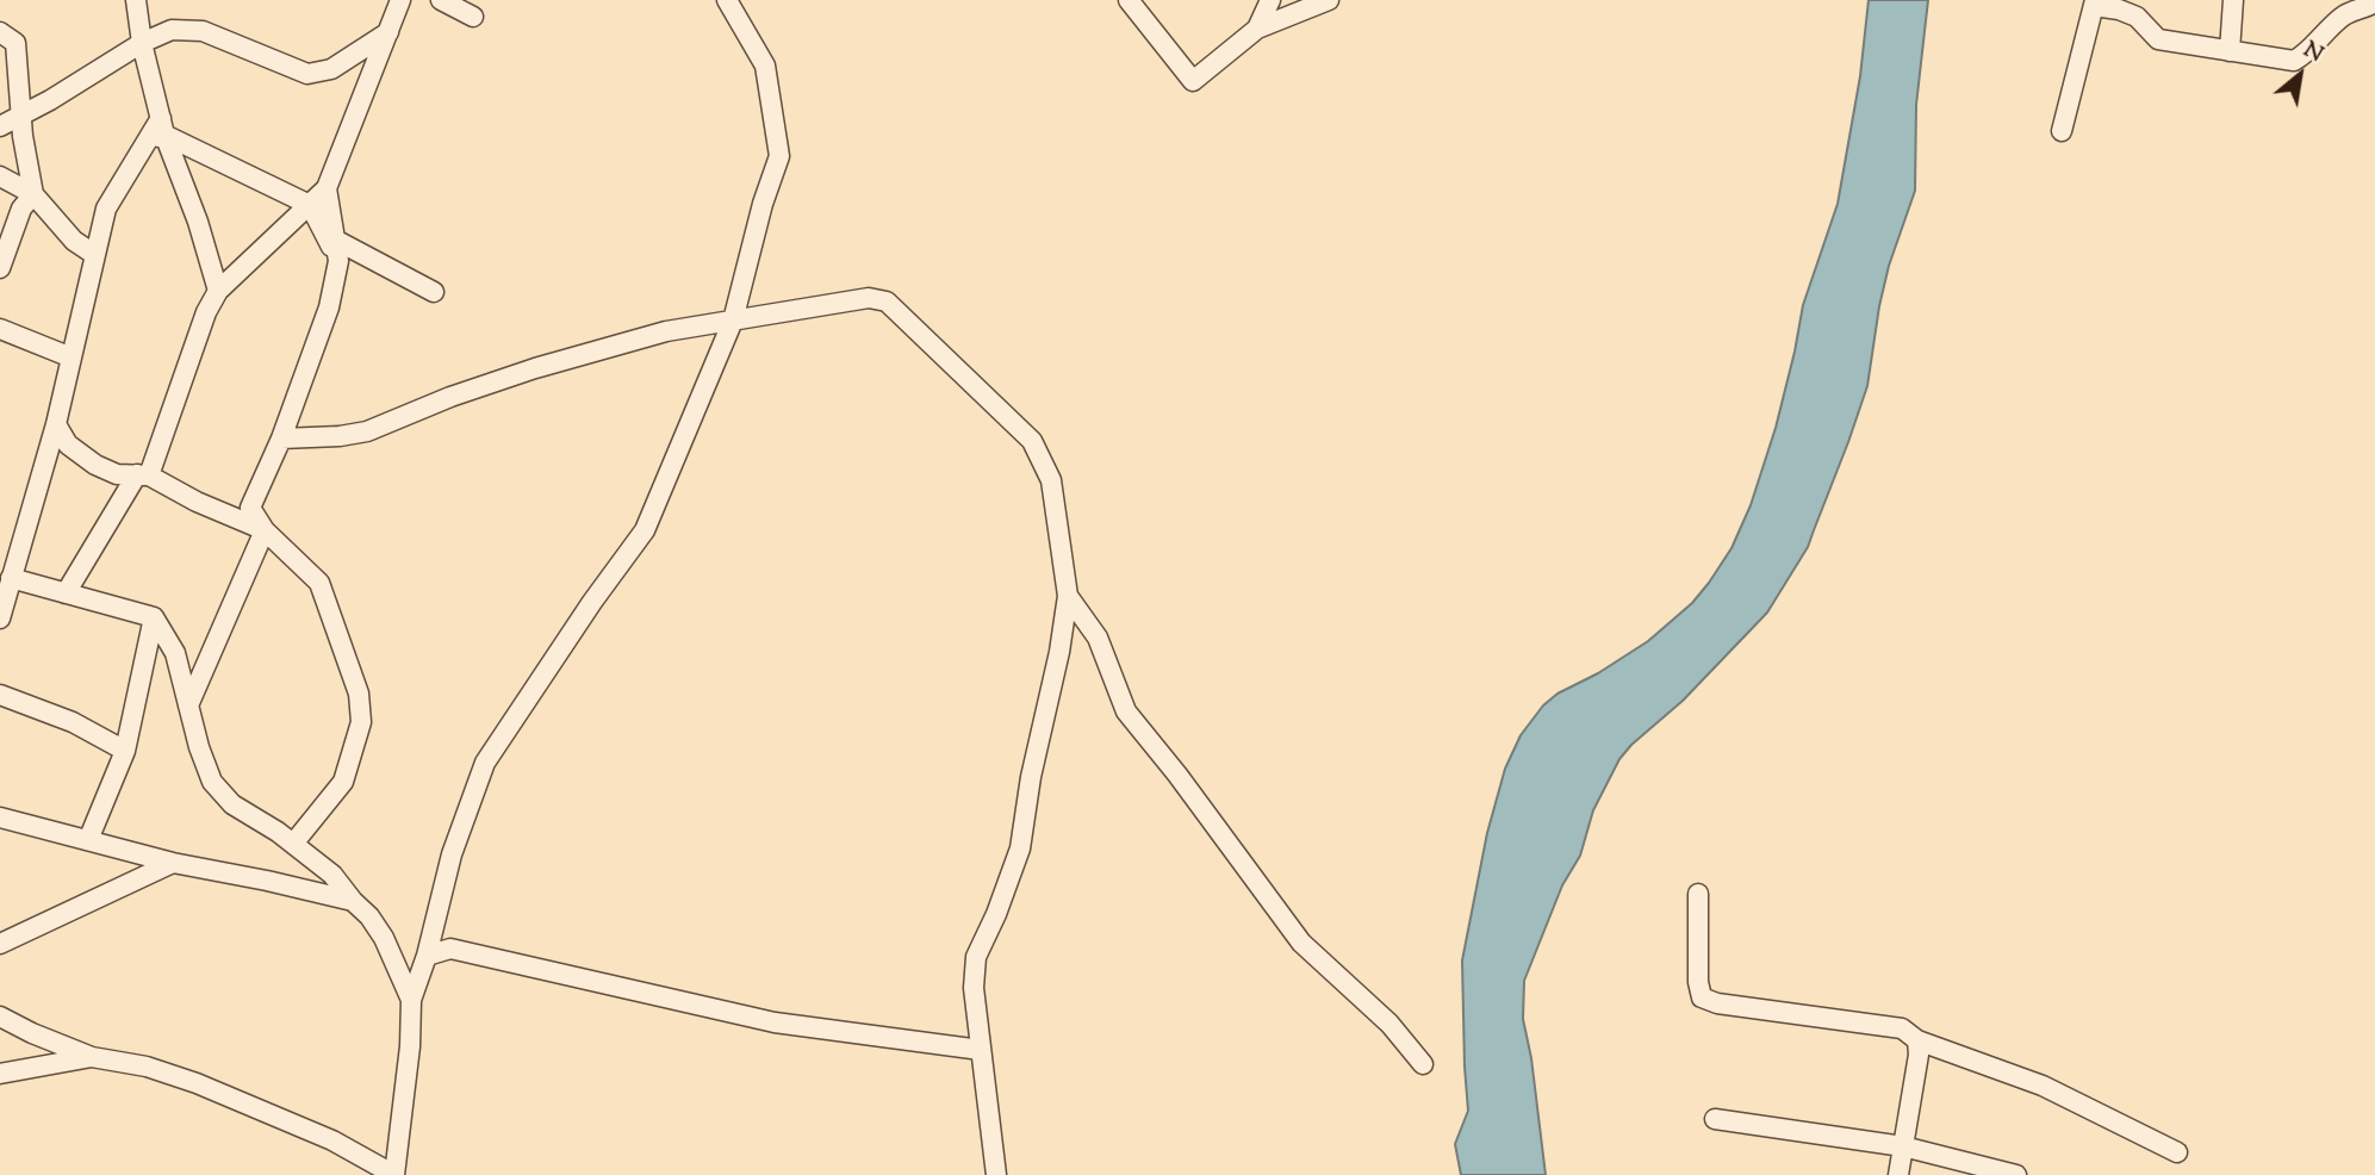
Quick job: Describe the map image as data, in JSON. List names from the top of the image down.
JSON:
{
  "north": "top right"
}
